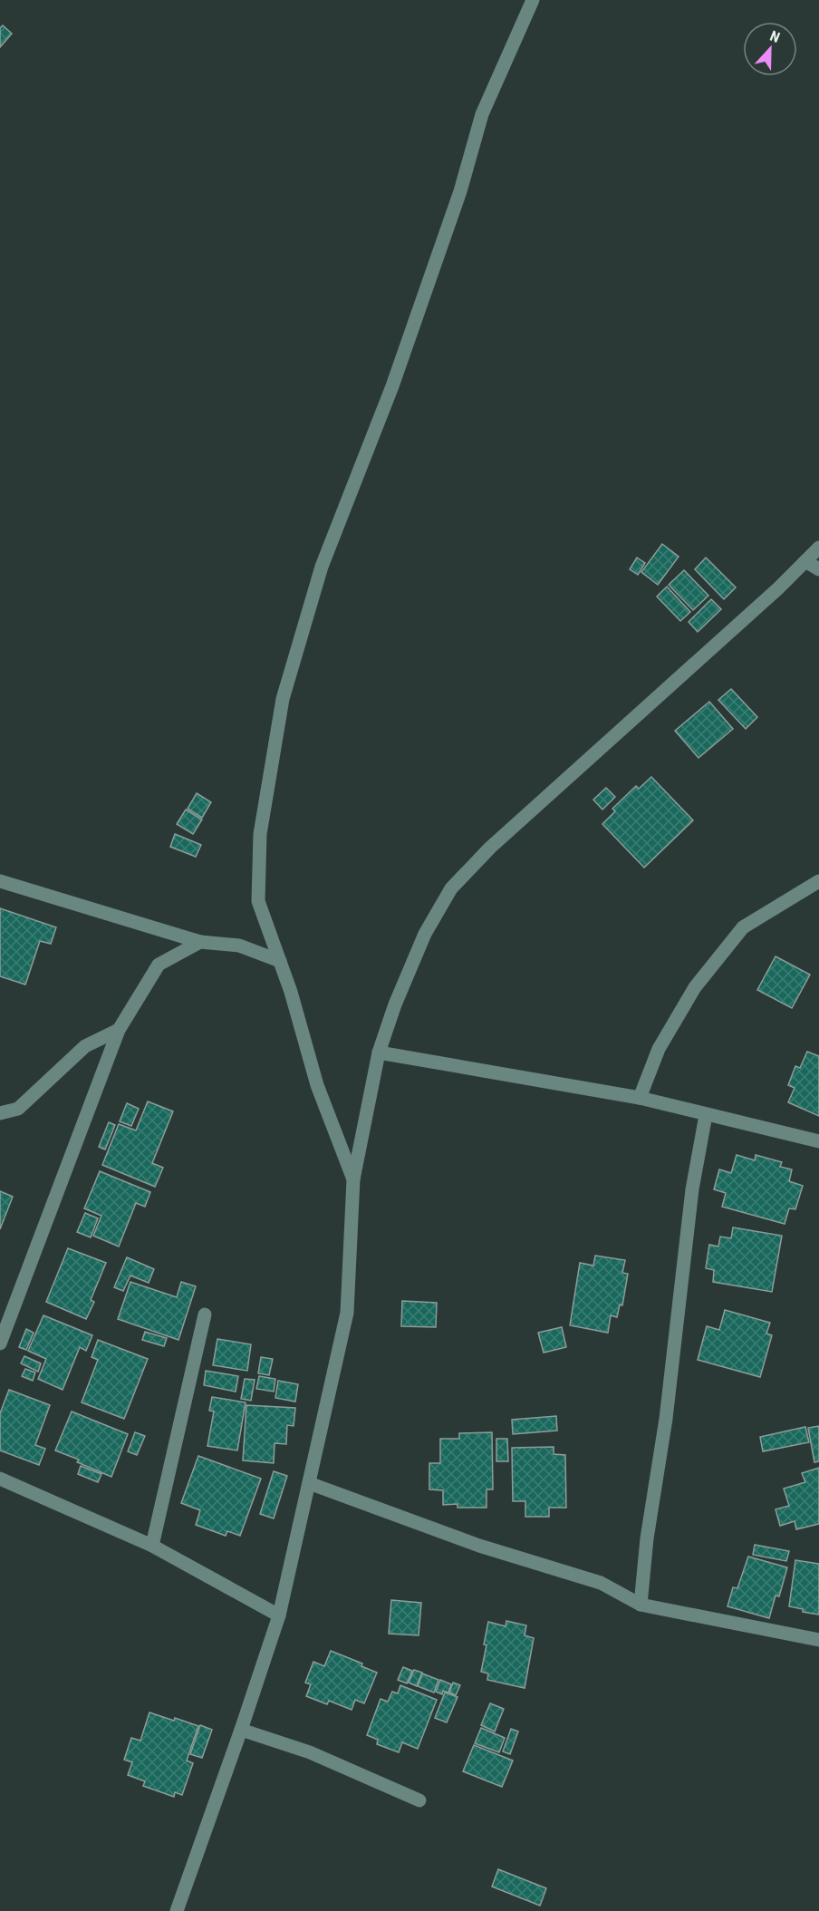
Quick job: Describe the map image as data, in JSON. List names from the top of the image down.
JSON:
{
  "north": "top"
}
